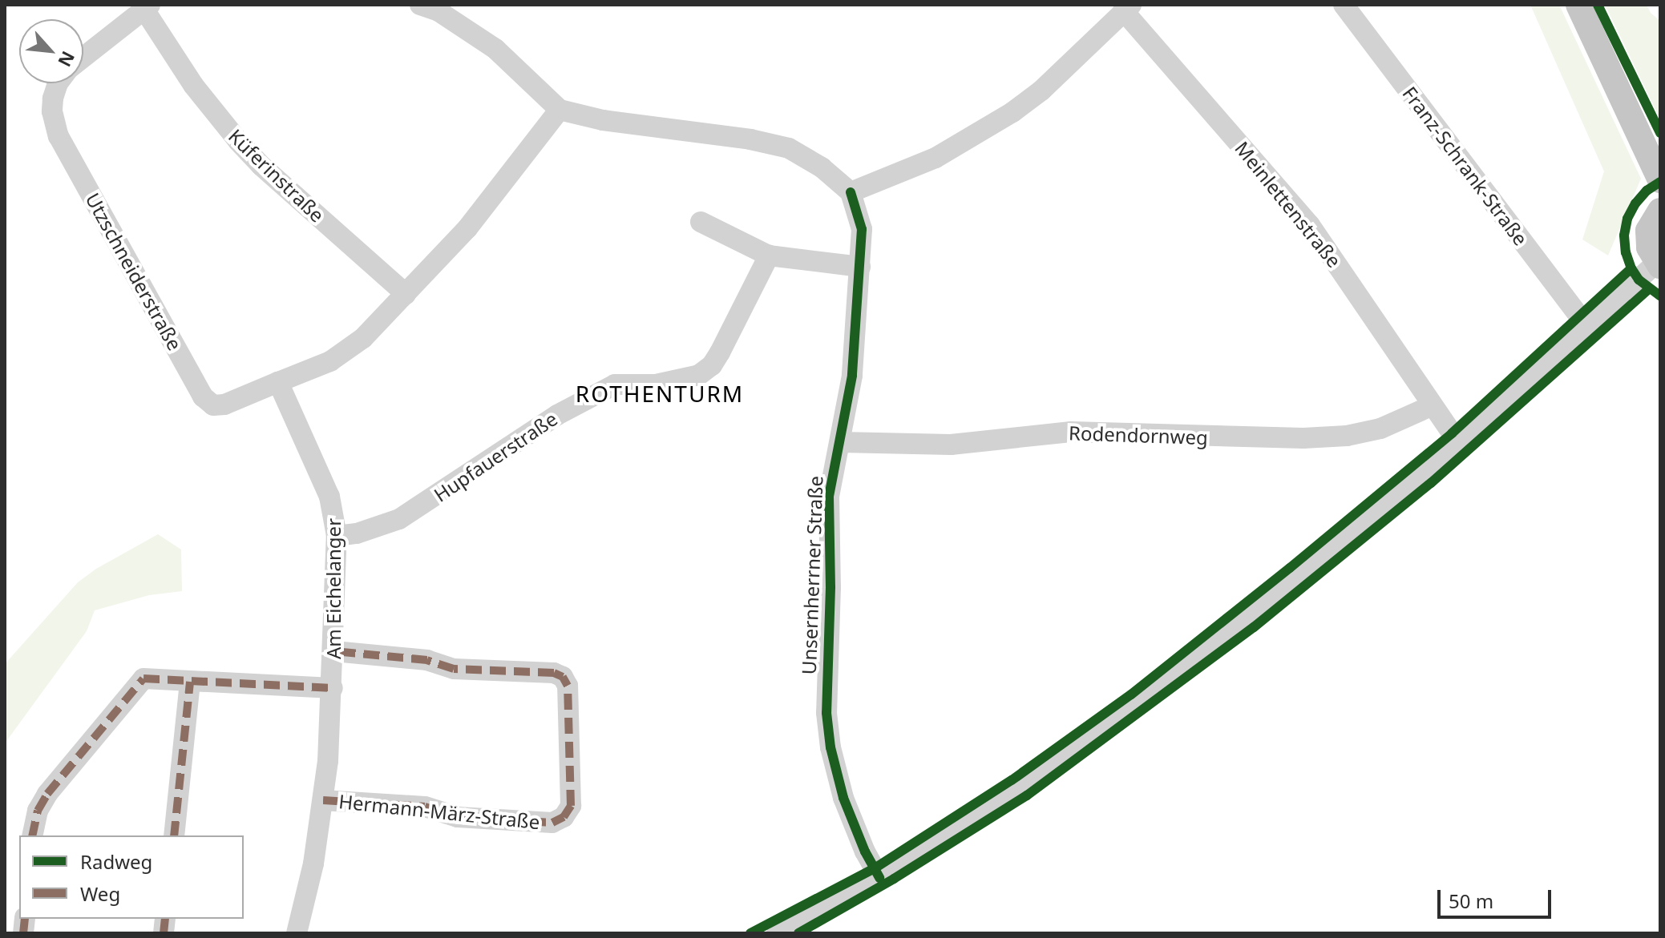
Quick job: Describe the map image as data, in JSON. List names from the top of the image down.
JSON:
{
  "streets": {
    "street": [
      "Franz-Schrank-Straße",
      "Küferinstraße",
      "Meinlettenstraße",
      "Utzschneiderstraße",
      "Rodendornweg",
      "Hupfauerstraße",
      "Unsernherrner Straße",
      "Am Eichelanger",
      "Hermann-März-Straße"
    ]
  },
  "crossings": [
    ["Küferinstraße", "Utzschneiderstraße"],
    ["Meinlettenstraße", "Rodendornweg"],
    ["Utzschneiderstraße", "Am Eichelanger"],
    ["Rodendornweg", "Unsernherrner Straße"],
    ["Hupfauerstraße", "Am Eichelanger"],
    ["Am Eichelanger", "Hermann-März-Straße"]
  ],
  "districts": ["ROTHENTURM"],
  "legend": ["Radweg", "Weg"],
  "scale_bar": "50 m",
  "north": "bottom right"
}
